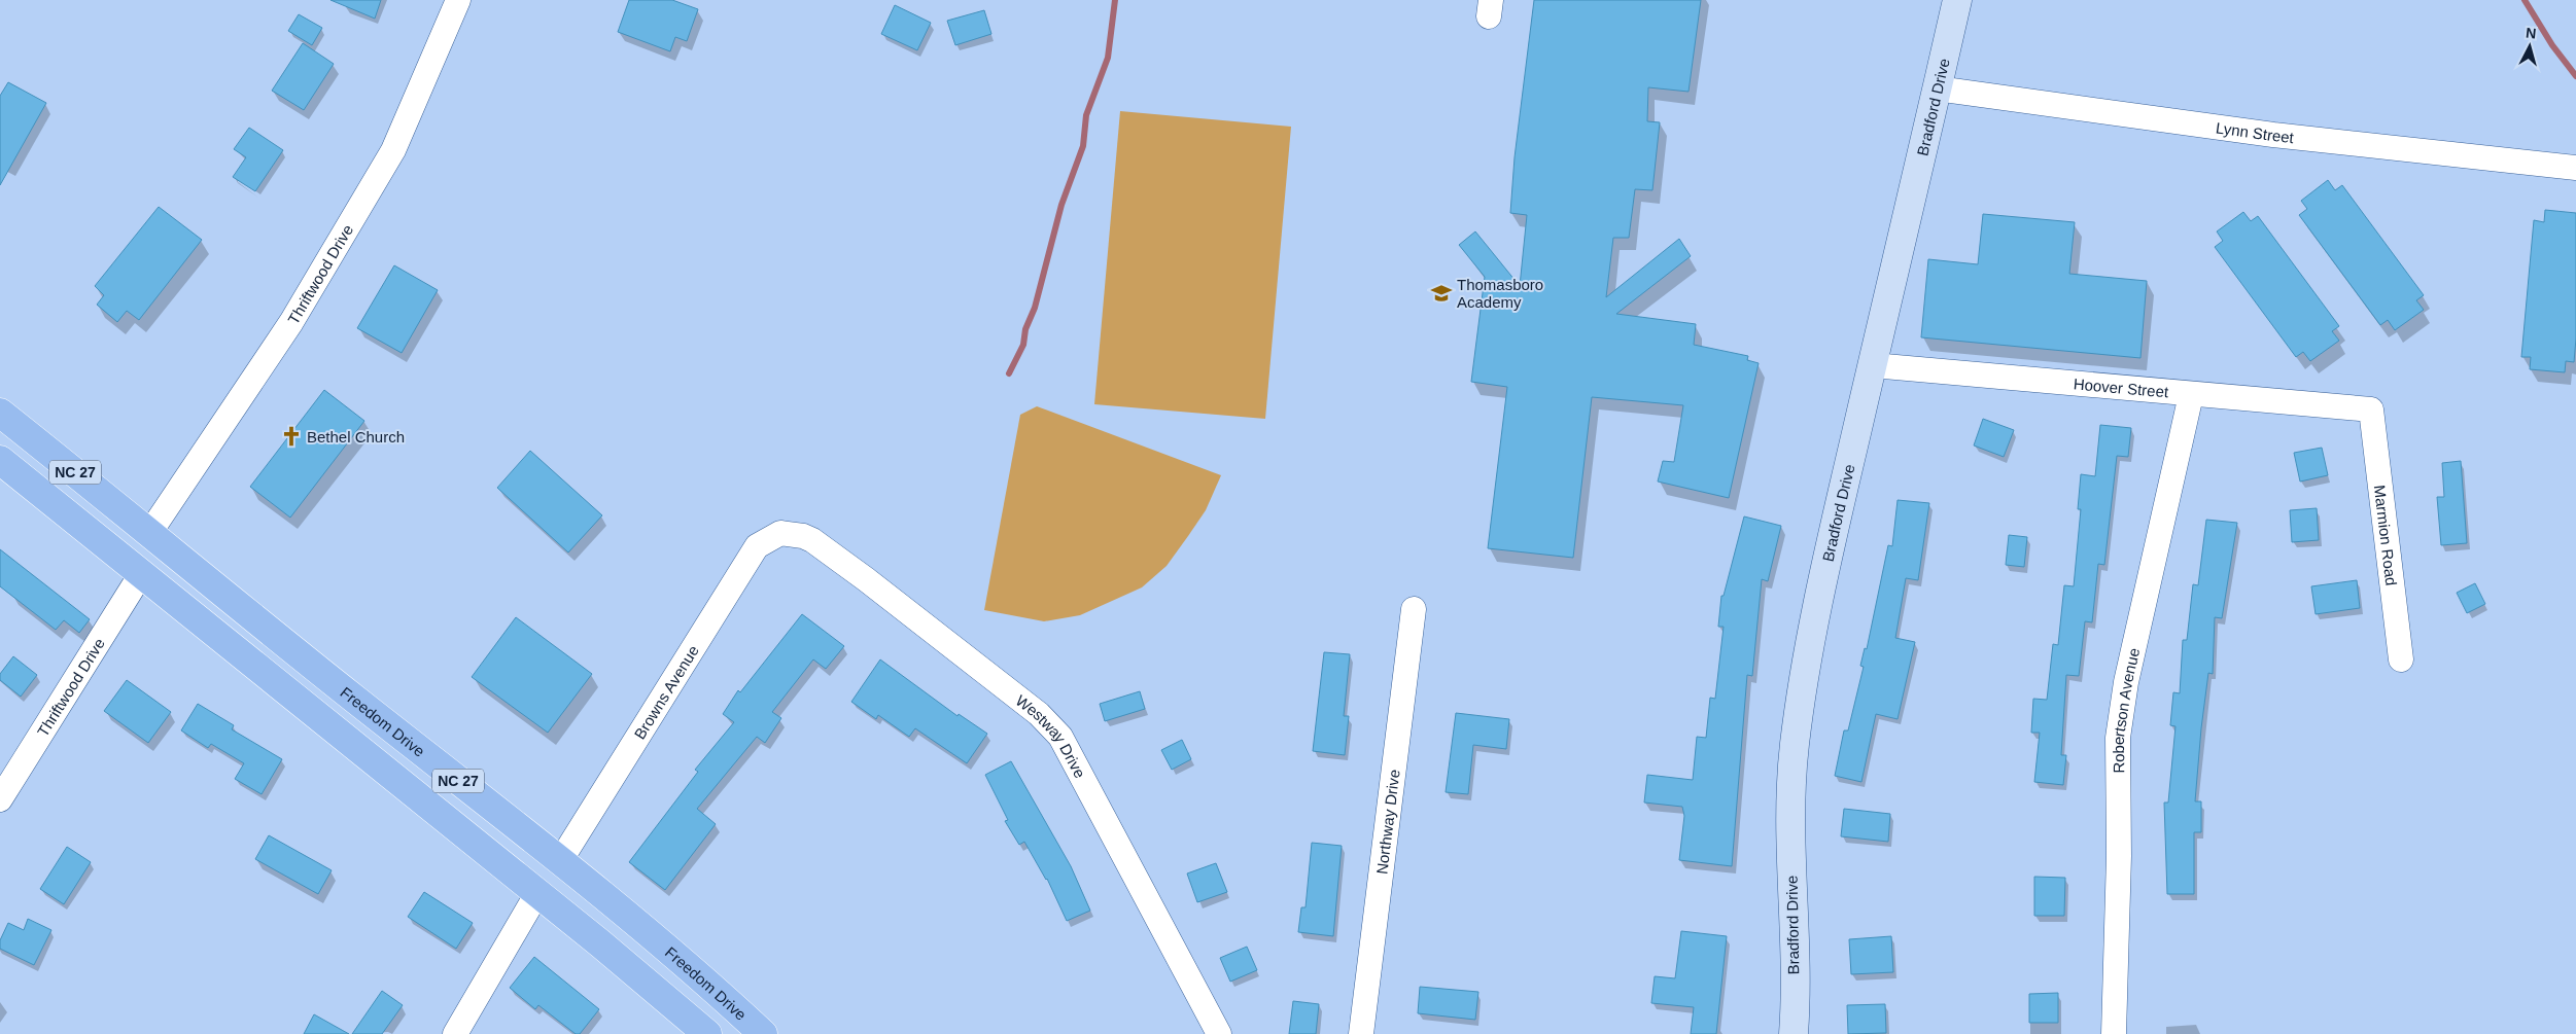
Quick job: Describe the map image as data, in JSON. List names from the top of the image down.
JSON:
{
  "streets": {
    "main road": ["NC 27", "Freedom Drive"],
    "street": [
      "Bradford Drive",
      "Lynn Street",
      "Thriftwood Drive",
      "Hoover Street",
      "Marmion Road",
      "Browns Avenue",
      "Robertson Avenue",
      "Westway Drive",
      "Northway Drive"
    ]
  },
  "crossings": [
    ["Bradford Drive", "Lynn Street"],
    ["Bradford Drive", "Hoover Street"],
    ["Thriftwood Drive", "NC 27"],
    ["Thriftwood Drive", "Freedom Drive"],
    ["Hoover Street", "Marmion Road"],
    ["Hoover Street", "Robertson Avenue"],
    ["Browns Avenue", "Freedom Drive"],
    ["Browns Avenue", "Westway Drive"]
  ],
  "places": {
    "school or university": ["Thomasboro Academy"],
    "church": ["Bethel Church"]
  },
  "north": "top"
}
